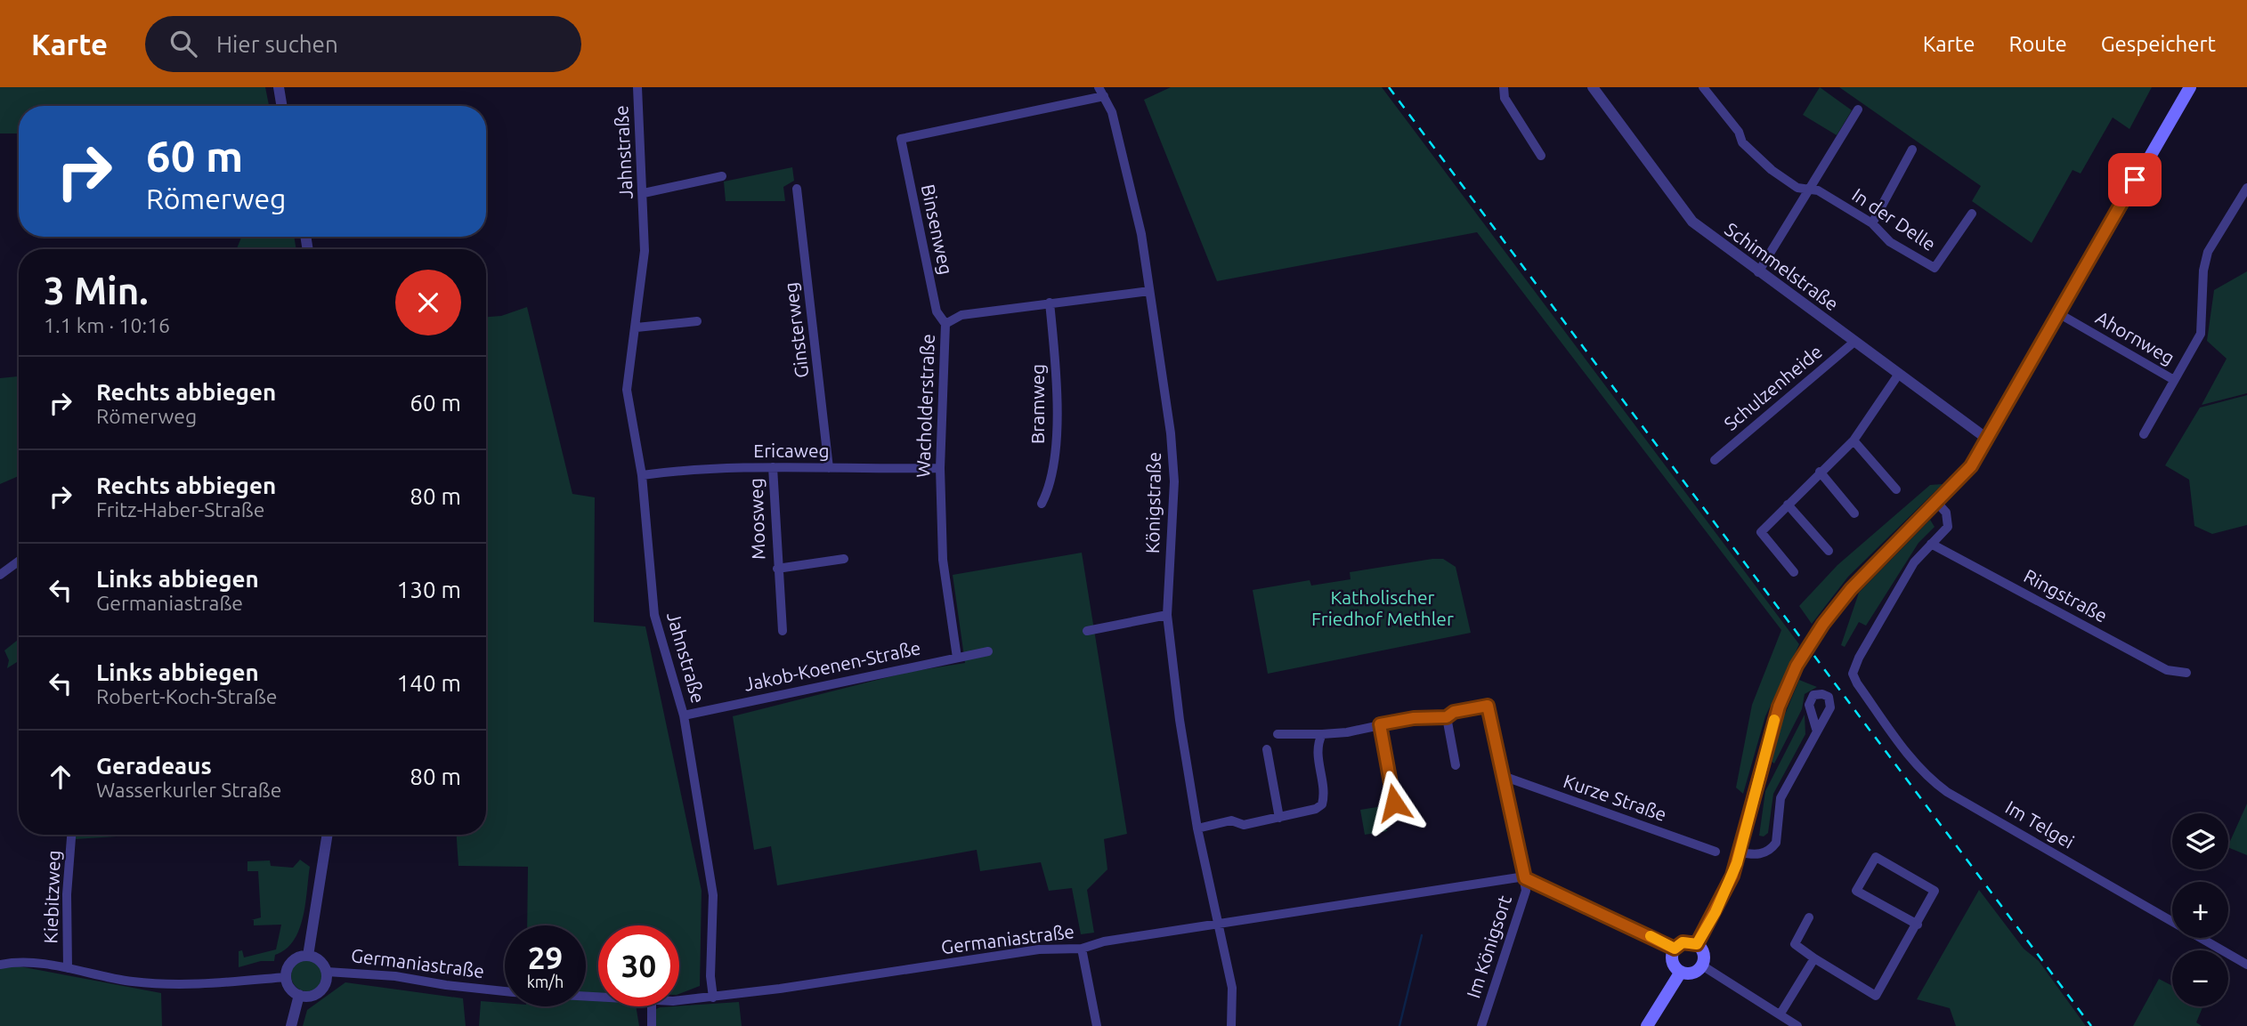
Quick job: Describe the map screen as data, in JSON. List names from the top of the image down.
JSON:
{
  "streets": {
    "street": [
      "Jahnstraße",
      "In der Delle",
      "Binsenweg",
      "Schimmelstraße",
      "Ginsterweg",
      "Ahornweg",
      "Schulzenheide",
      "Bramweg",
      "Wacholderstraße",
      "Ericaweg",
      "Königstraße",
      "Moosweg",
      "Ringstraße",
      "Jakob-Koenen-Straße",
      "Kurze Straße",
      "Im Telgei",
      "Kiebitzweg",
      "Germaniastraße",
      "Im Königsort"
    ]
  },
  "crossings": [
    ["Jahnstraße", "Ericaweg"],
    ["Jahnstraße", "Jakob-Koenen-Straße"],
    ["Jahnstraße", "Germaniastraße"],
    ["Binsenweg", "Wacholderstraße"],
    ["Binsenweg", "Königstraße"],
    ["Schimmelstraße", "Schulzenheide"],
    ["Ginsterweg", "Ericaweg"],
    ["Bramweg", "Wacholderstraße"],
    ["Wacholderstraße", "Ericaweg"],
    ["Wacholderstraße", "Königstraße"],
    ["Wacholderstraße", "Jakob-Koenen-Straße"],
    ["Ericaweg", "Moosweg"],
    ["Königstraße", "Germaniastraße"],
    ["Ringstraße", "Im Telgei"],
    ["Kurze Straße", "Im Königsort"],
    ["Germaniastraße", "Im Königsort"]
  ],
  "parks": ["Katholischer Friedhof Methler"],
  "page": {
    "header": "Karte",
    "search": "Hier suchen",
    "nav": ["Karte", "Route", "Gespeichert"],
    "turn": ["60 m", "Römerweg"],
    "heading": ["3 Min.", "1.1 km · 10:16"],
    "list": [
      {
        "name": "Rechts abbiegen",
        "note": "Römerweg",
        "value": "60 m"
      },
      {
        "name": "Rechts abbiegen",
        "note": "Fritz-Haber-Straße",
        "value": "80 m"
      },
      {
        "name": "Links abbiegen",
        "note": "Germaniastraße",
        "value": "130 m"
      },
      {
        "name": "Links abbiegen",
        "note": "Robert-Koch-Straße",
        "value": "140 m"
      },
      {
        "name": "Geradeaus",
        "note": "Wasserkurler Straße",
        "value": "80 m"
      }
    ],
    "map_buttons": ["+", "−"],
    "speed": "29 km/h",
    "limit": "30"
  }
}
